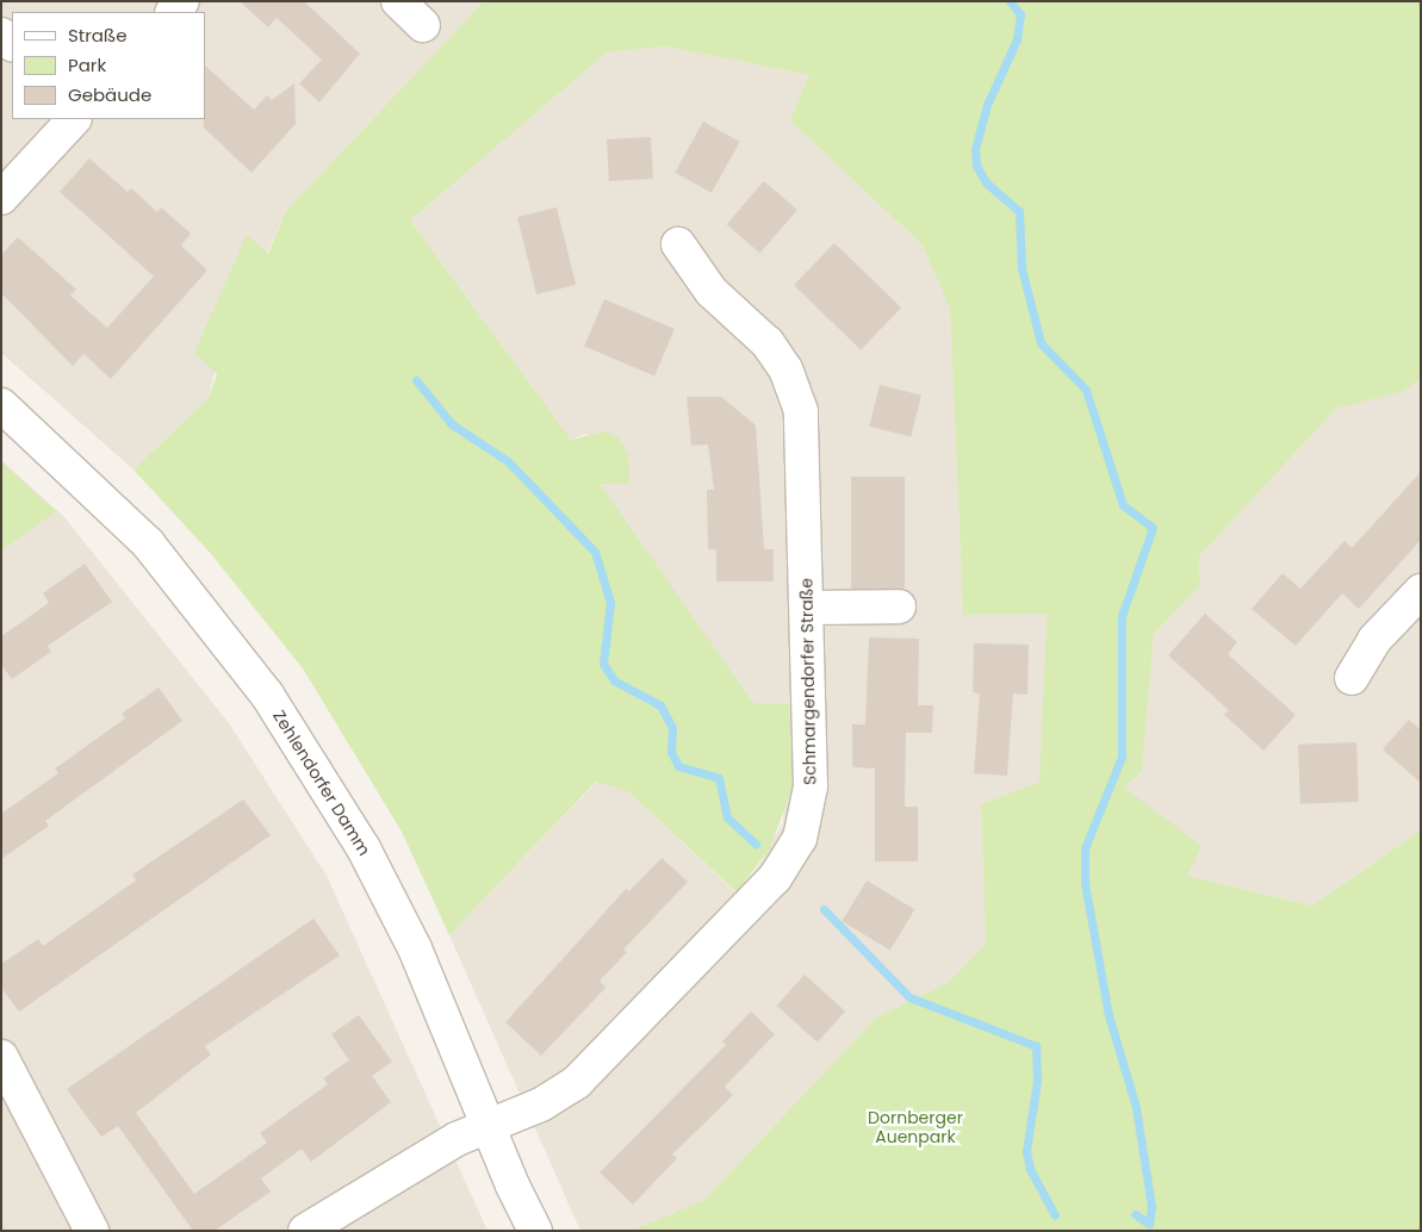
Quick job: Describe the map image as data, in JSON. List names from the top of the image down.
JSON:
{
  "streets": {
    "street": ["Schmargendorfer Straße", "Zehlendorfer Damm"]
  },
  "crossings": [
    ["Schmargendorfer Straße", "Zehlendorfer Damm"]
  ],
  "parks": ["Dornberger Auenpark"],
  "legend": ["Straße", "Park", "Gebäude"]
}
